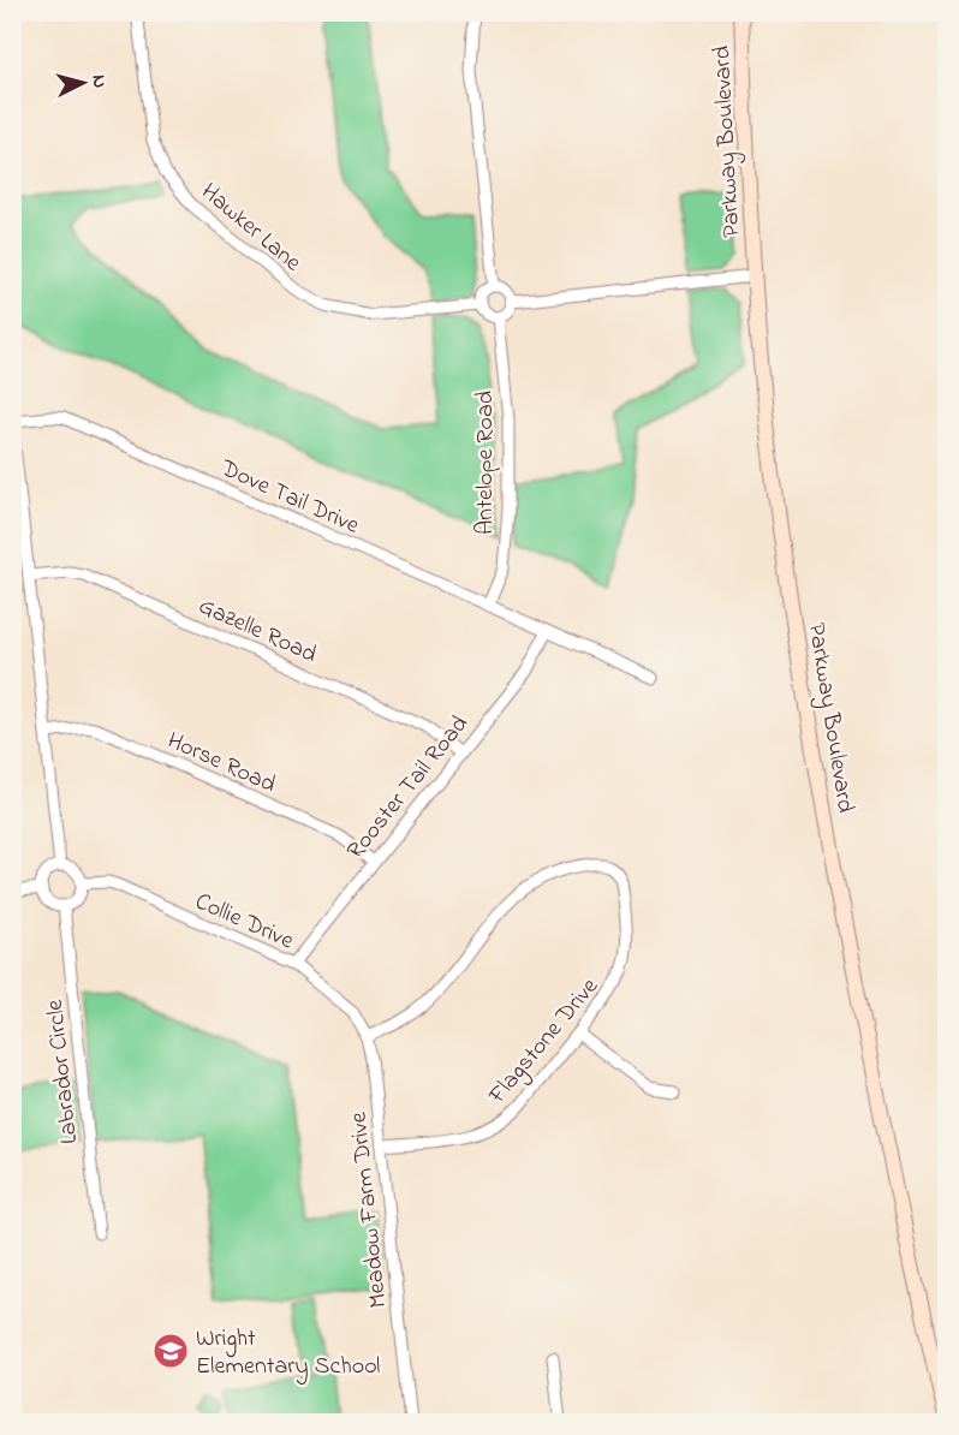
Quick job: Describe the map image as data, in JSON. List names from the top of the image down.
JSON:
{
  "streets": {
    "street": [
      "Parkway Boulevard",
      "Hawker Lane",
      "Antelope Road",
      "Dove Tail Drive",
      "Gazelle Road",
      "Horse Road",
      "Rooster Tail Road",
      "Collie Drive",
      "Flagstone Drive",
      "Labrador Circle",
      "Meadow Farm Drive"
    ]
  },
  "crossings": [
    ["Hawker Lane", "Antelope Road"],
    ["Antelope Road", "Dove Tail Drive"],
    ["Dove Tail Drive", "Rooster Tail Road"],
    ["Gazelle Road", "Rooster Tail Road"],
    ["Horse Road", "Rooster Tail Road"],
    ["Rooster Tail Road", "Collie Drive"],
    ["Collie Drive", "Flagstone Drive"],
    ["Collie Drive", "Labrador Circle"],
    ["Collie Drive", "Meadow Farm Drive"],
    ["Flagstone Drive", "Meadow Farm Drive"]
  ],
  "places": {
    "school or university": ["Wright Elementary School"]
  },
  "north": "right"
}
